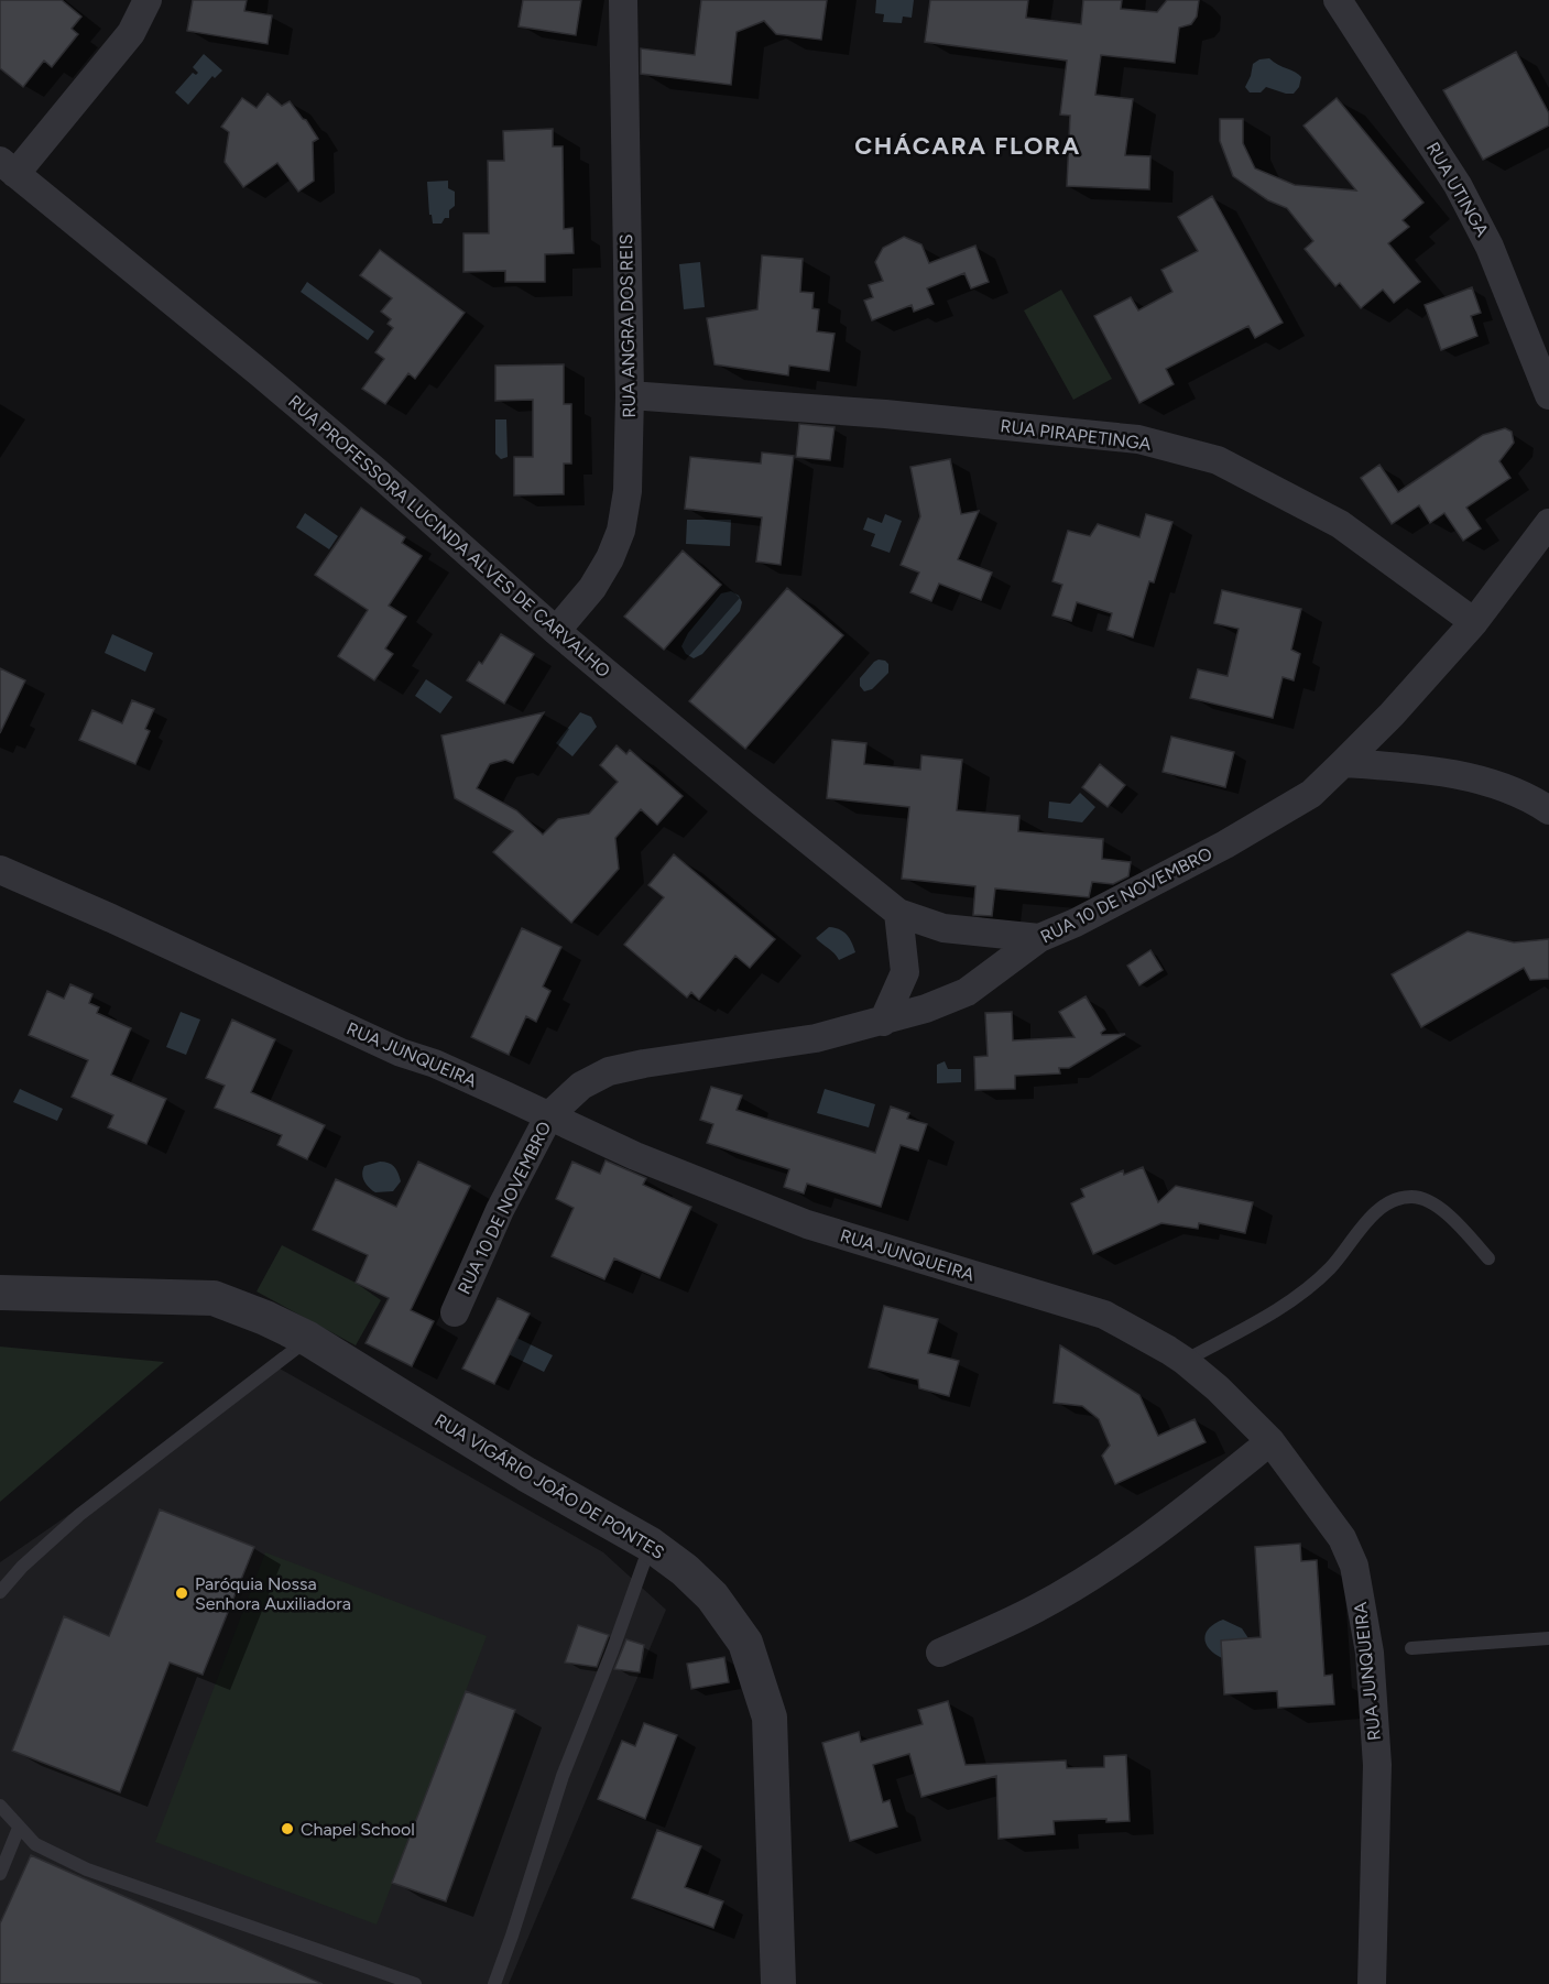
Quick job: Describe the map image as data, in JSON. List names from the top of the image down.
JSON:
{
  "streets": {
    "street": [
      "RUA UTINGA",
      "RUA ANGRA DOS REIS",
      "RUA PIRAPETINGA",
      "RUA PROFESSORA LUCINDA ALVES DE CARVALHO",
      "RUA 10 DE NOVEMBRO",
      "RUA JUNQUEIRA",
      "RUA VIGÁRIO JOÃO DE PONTES"
    ]
  },
  "crossings": [
    ["RUA ANGRA DOS REIS", "RUA PIRAPETINGA"],
    ["RUA ANGRA DOS REIS", "RUA PROFESSORA LUCINDA ALVES DE CARVALHO"],
    ["RUA PIRAPETINGA", "RUA 10 DE NOVEMBRO"],
    ["RUA PROFESSORA LUCINDA ALVES DE CARVALHO", "RUA 10 DE NOVEMBRO"],
    ["RUA 10 DE NOVEMBRO", "RUA JUNQUEIRA"]
  ],
  "districts": ["CHÁCARA FLORA"],
  "places": ["Paróquia Nossa Senhora Auxiliadora", "Chapel School"]
}
